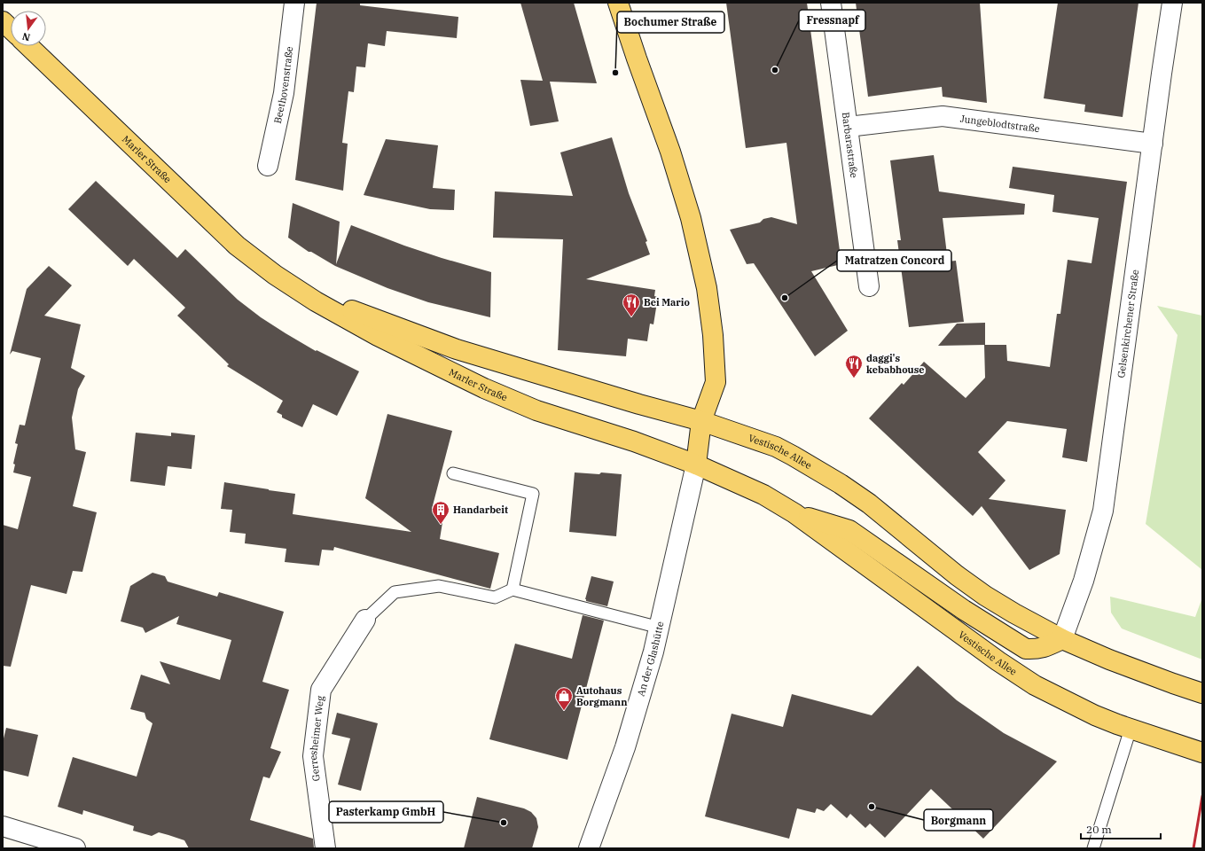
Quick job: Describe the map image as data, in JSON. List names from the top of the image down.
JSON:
{
  "streets": {
    "main road": ["Marler Straße", "Vestische Allee"],
    "street": [
      "Beethovenstraße",
      "Jungeblodtstraße",
      "Barbarastraße",
      "Gelsenkirchener Straße",
      "An der Glashütte",
      "Gerresheimer Weg"
    ]
  },
  "crossings": [
    ["Jungeblodtstraße", "Barbarastraße"],
    ["Jungeblodtstraße", "Gelsenkirchener Straße"],
    ["Marler Straße", "Vestische Allee"],
    ["Marler Straße", "An der Glashütte"],
    ["Gelsenkirchener Straße", "Vestische Allee"],
    ["Vestische Allee", "An der Glashütte"]
  ],
  "places": {
    "other": [
      "Fressnapf",
      "Bochumer Straße",
      "Matratzen Concord",
      "Borgmann",
      "Pasterkamp GmbH"
    ],
    "restaurant": ["Bei Mario", "daggi's kebabhouse"],
    "building": ["Handarbeit"],
    "shop": ["Autohaus Borgmann"]
  },
  "scale_bar": "20 m",
  "north": "bottom"
}
